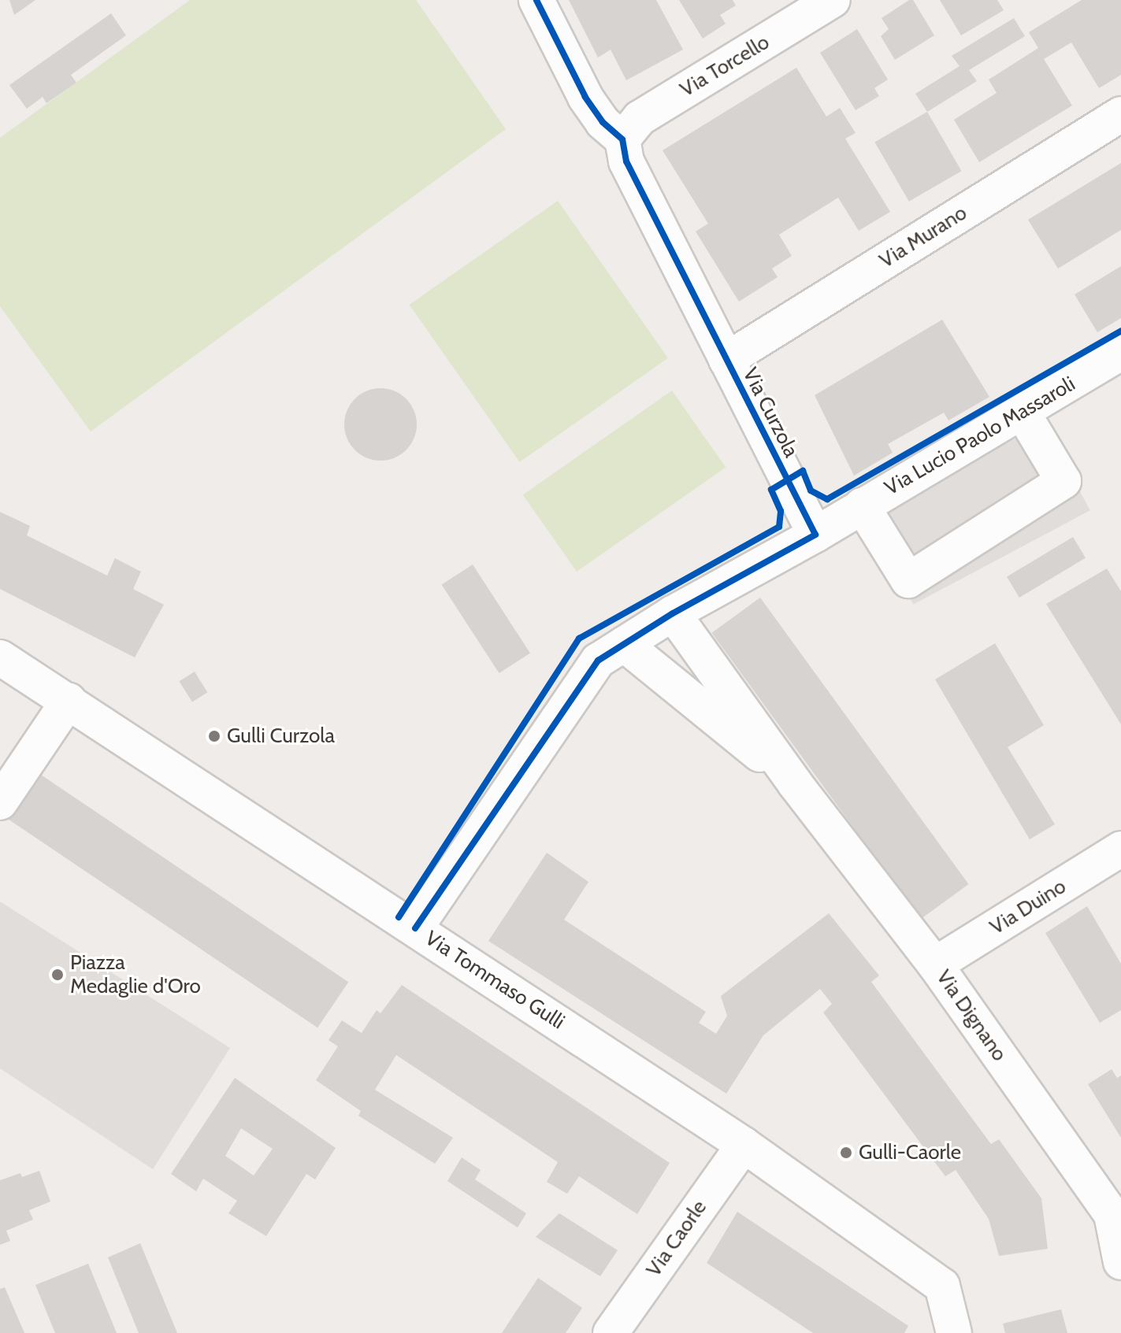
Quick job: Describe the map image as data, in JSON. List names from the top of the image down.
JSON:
{
  "streets": {
    "street": [
      "Via Torcello",
      "Via Murano",
      "Via Curzola",
      "Via Lucio Paolo Massaroli",
      "Via Duino",
      "Via Tommaso Gulli",
      "Via Dignano",
      "Via Caorle"
    ]
  },
  "crossings": [
    ["Via Torcello", "Via Curzola"],
    ["Via Murano", "Via Curzola"],
    ["Via Curzola", "Via Lucio Paolo Massaroli"],
    ["Via Duino", "Via Dignano"],
    ["Via Tommaso Gulli", "Via Caorle"]
  ],
  "places": ["Gulli Curzola", "Piazza Medaglie d'Oro", "Gulli-Caorle"]
}
